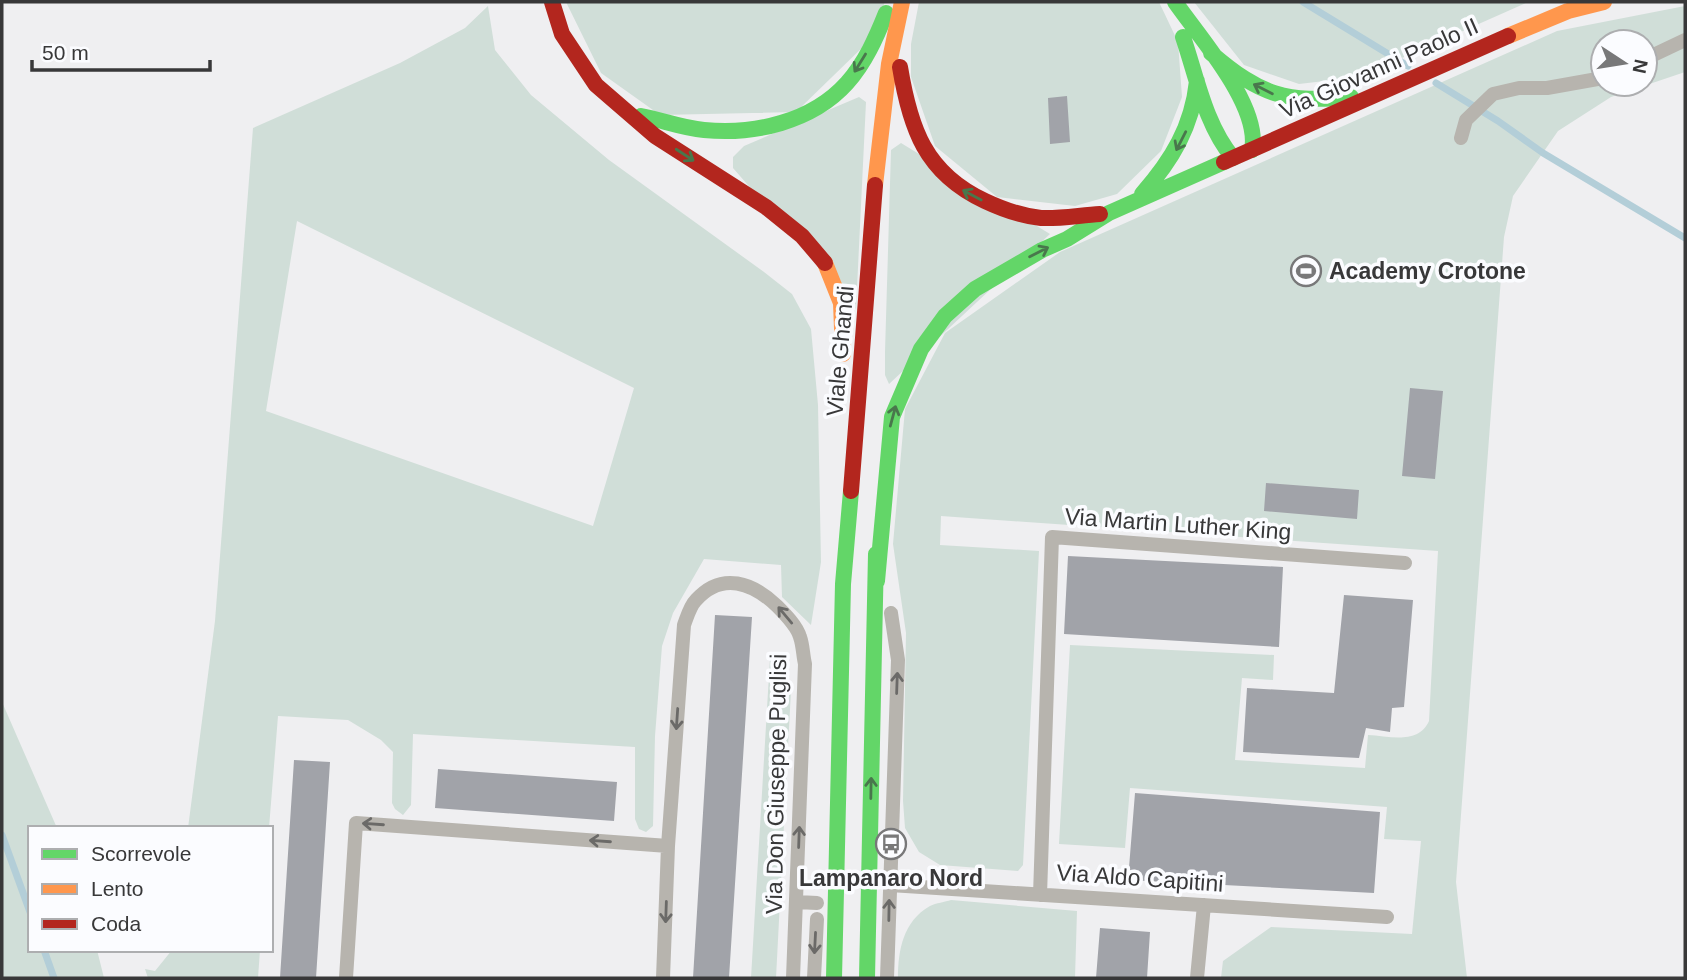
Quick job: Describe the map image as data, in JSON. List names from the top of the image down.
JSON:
{
  "streets": {
    "street": ["Via Giovanni Paolo II", "Viale Ghandi"],
    "lane": ["Via Martin Luther King", "Via Don Giuseppe Puglisi", "Via Aldo Capitini"]
  },
  "crossings": [
    ["Via Martin Luther King", "Via Aldo Capitini"]
  ],
  "places": {
    "sports": ["Academy Crotone"],
    "bus stop": ["Lampanaro Nord"]
  },
  "legend": ["Scorrevole", "Lento", "Coda"],
  "scale_bar": "50 m",
  "north": "right"
}
